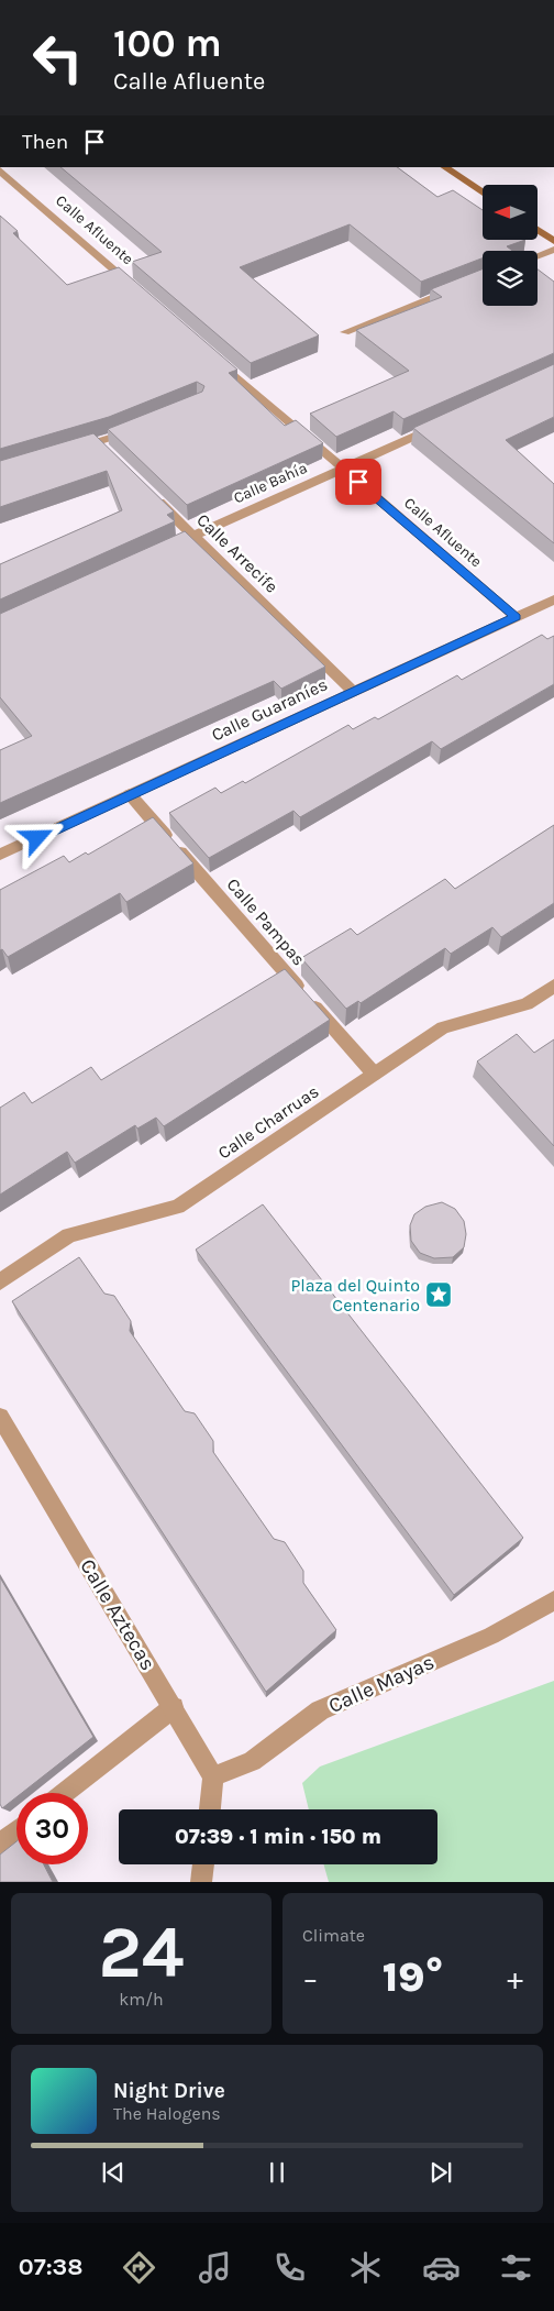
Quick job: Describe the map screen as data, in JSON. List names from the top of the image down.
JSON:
{
  "streets": {
    "street": [
      "Calle Afluente",
      "Calle Bahía",
      "Calle Arrecife",
      "Calle Guaraníes",
      "Calle Pampas",
      "Calle Charruas",
      "Calle Aztecas",
      "Calle Mayas"
    ]
  },
  "crossings": [
    ["Calle Afluente", "Calle Bahía"],
    ["Calle Afluente", "Calle Guaraníes"],
    ["Calle Bahía", "Calle Arrecife"],
    ["Calle Arrecife", "Calle Guaraníes"],
    ["Calle Guaraníes", "Calle Pampas"],
    ["Calle Pampas", "Calle Charruas"],
    ["Calle Aztecas", "Calle Mayas"]
  ],
  "places": {
    "place": ["Plaza del Quinto Centenario"]
  },
  "north": "left",
  "page": {
    "turn": ["100 m", "Calle Afluente"],
    "then": "Then",
    "limit": "30",
    "trip": "07:39 · 1 min · 150 m",
    "tile": [
      ["24", "km/h"],
      "Climate"
    ],
    "heat": ["−", "19°", "+"],
    "song": ["Night Drive", "The Halogens"],
    "tabs": "07:38"
  }
}
